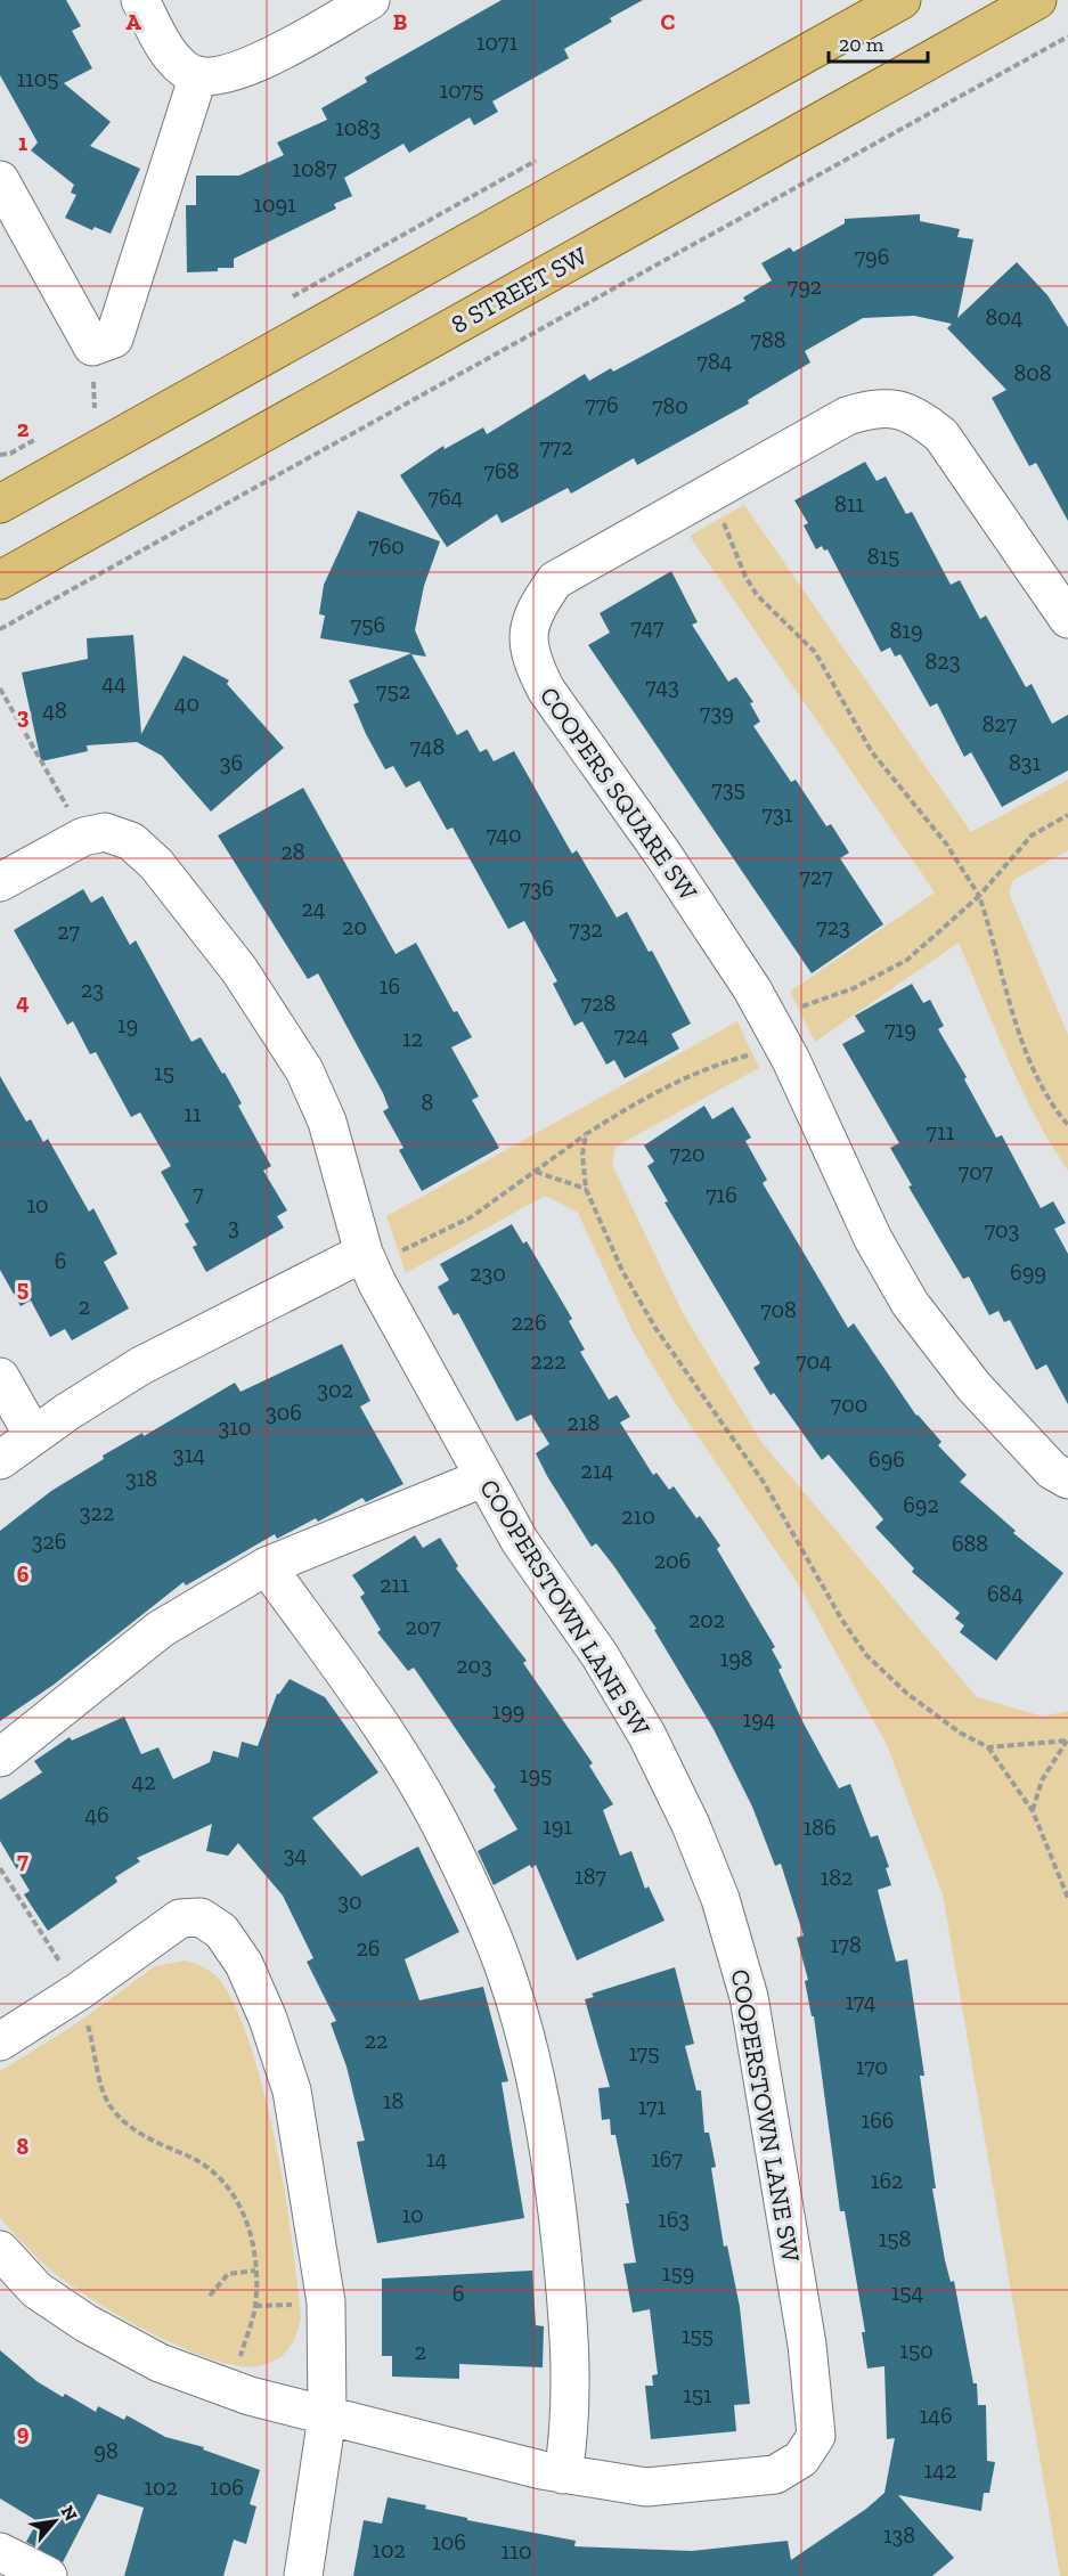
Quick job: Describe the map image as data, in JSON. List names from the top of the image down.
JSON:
{
  "streets": {
    "main road": ["8 STREET SW"],
    "street": ["COOPERS SQUARE SW", "COOPERSTOWN LANE SW"]
  },
  "house_numbers": [
    "1071",
    "1105",
    "1075",
    "1083",
    "1087",
    "1091",
    "796",
    "792",
    "804",
    "788",
    "784",
    "808",
    "776",
    "780",
    "772",
    "768",
    "764",
    "811",
    "760",
    "815",
    "756",
    "747",
    "819",
    "823",
    "44",
    "743",
    "752",
    "40",
    "48",
    "739",
    "827",
    "748",
    "36",
    "831",
    "735",
    "731",
    "740",
    "28",
    "727",
    "736",
    "24",
    "20",
    "723",
    "732",
    "27",
    "16",
    "23",
    "728",
    "19",
    "719",
    "724",
    "12",
    "15",
    "8",
    "11",
    "711",
    "720",
    "707",
    "7",
    "716",
    "10",
    "3",
    "703",
    "6",
    "699",
    "230",
    "2",
    "708",
    "226",
    "222",
    "704",
    "302",
    "700",
    "306",
    "218",
    "310",
    "314",
    "696",
    "214",
    "318",
    "692",
    "322",
    "210",
    "326",
    "688",
    "206",
    "211",
    "684",
    "202",
    "207",
    "198",
    "203",
    "199",
    "194",
    "195",
    "42",
    "46",
    "191",
    "186",
    "34",
    "187",
    "182",
    "30",
    "178",
    "26",
    "174",
    "22",
    "175",
    "170",
    "18",
    "171",
    "166",
    "14",
    "167",
    "162",
    "10",
    "163",
    "158",
    "159",
    "154",
    "6",
    "155",
    "150",
    "2",
    "151",
    "146",
    "98",
    "142",
    "102",
    "106",
    "138",
    "106",
    "102",
    "110"
  ],
  "scale_bar": "20 m",
  "north": "top right",
  "grid": {
    "columns": ["A", "B", "C"],
    "rows": [
      "1",
      "2",
      "3",
      "4",
      "5",
      "6",
      "7",
      "8",
      "9"
    ]
  }
}
